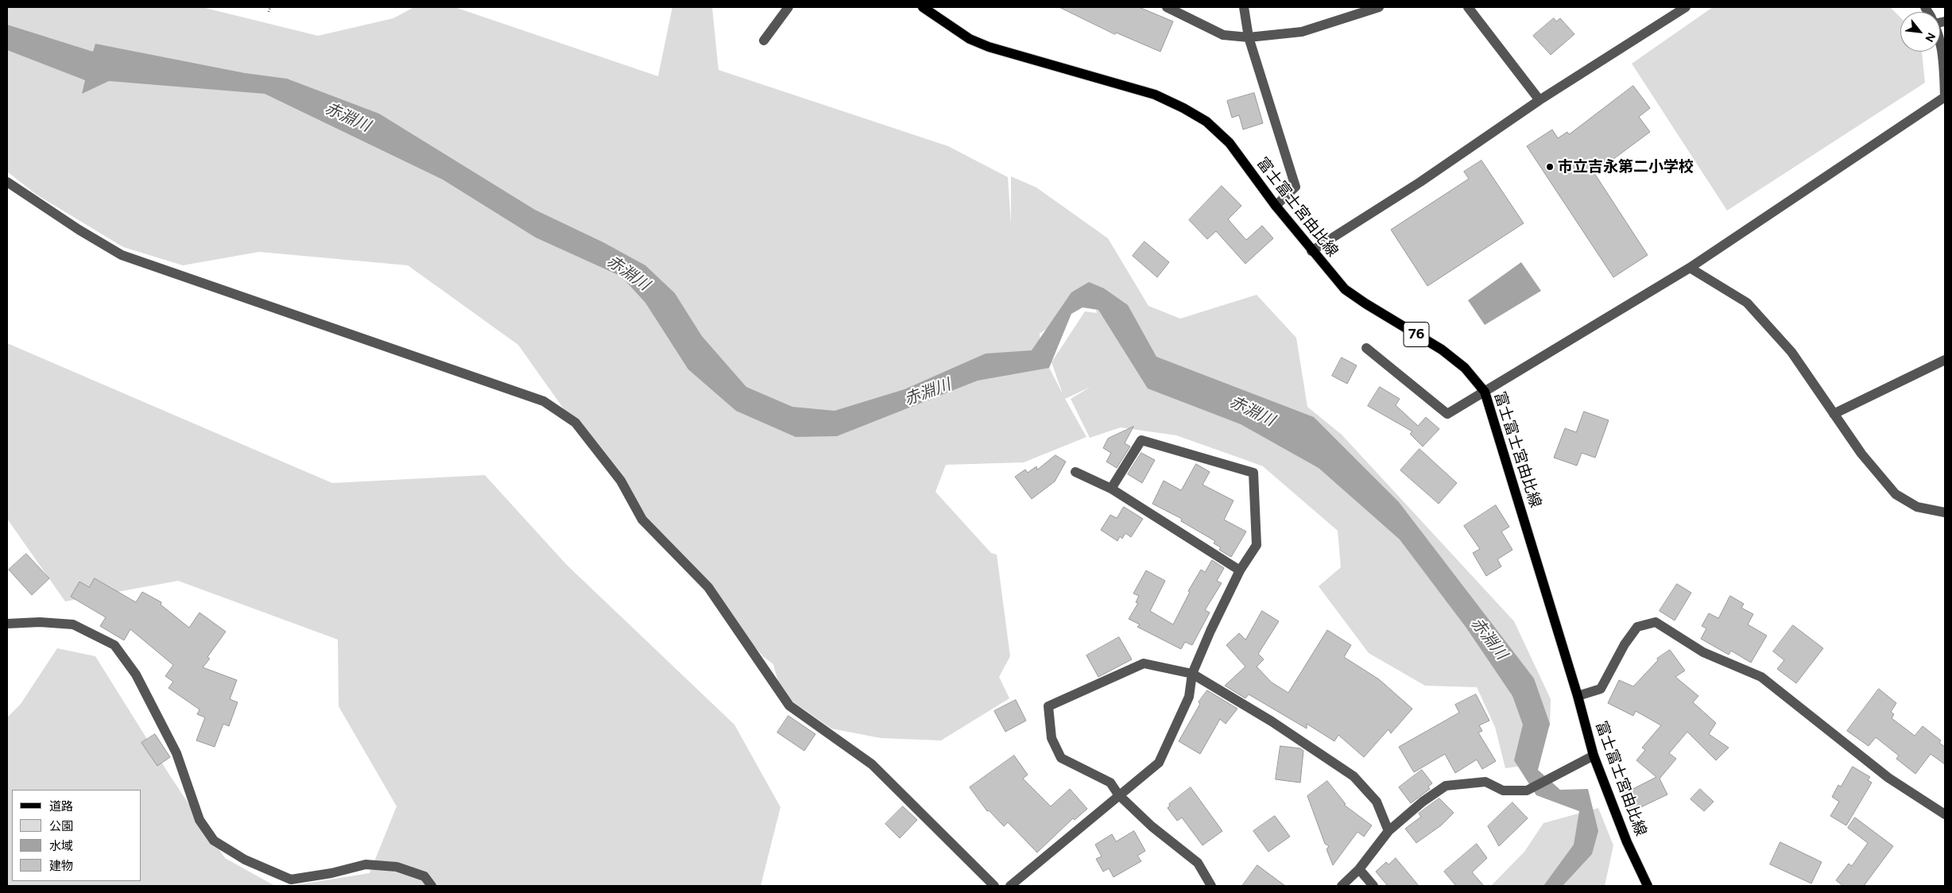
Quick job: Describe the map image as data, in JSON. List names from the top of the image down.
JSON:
{
  "streets": {
    "main road": ["富士富士宮由比線", "76"]
  },
  "water": ["赤淵川"],
  "places": ["市立吉永第二小学校"],
  "legend": [
    "道路",
    "公園",
    "水域",
    "建物"
  ],
  "north": "bottom right"
}
